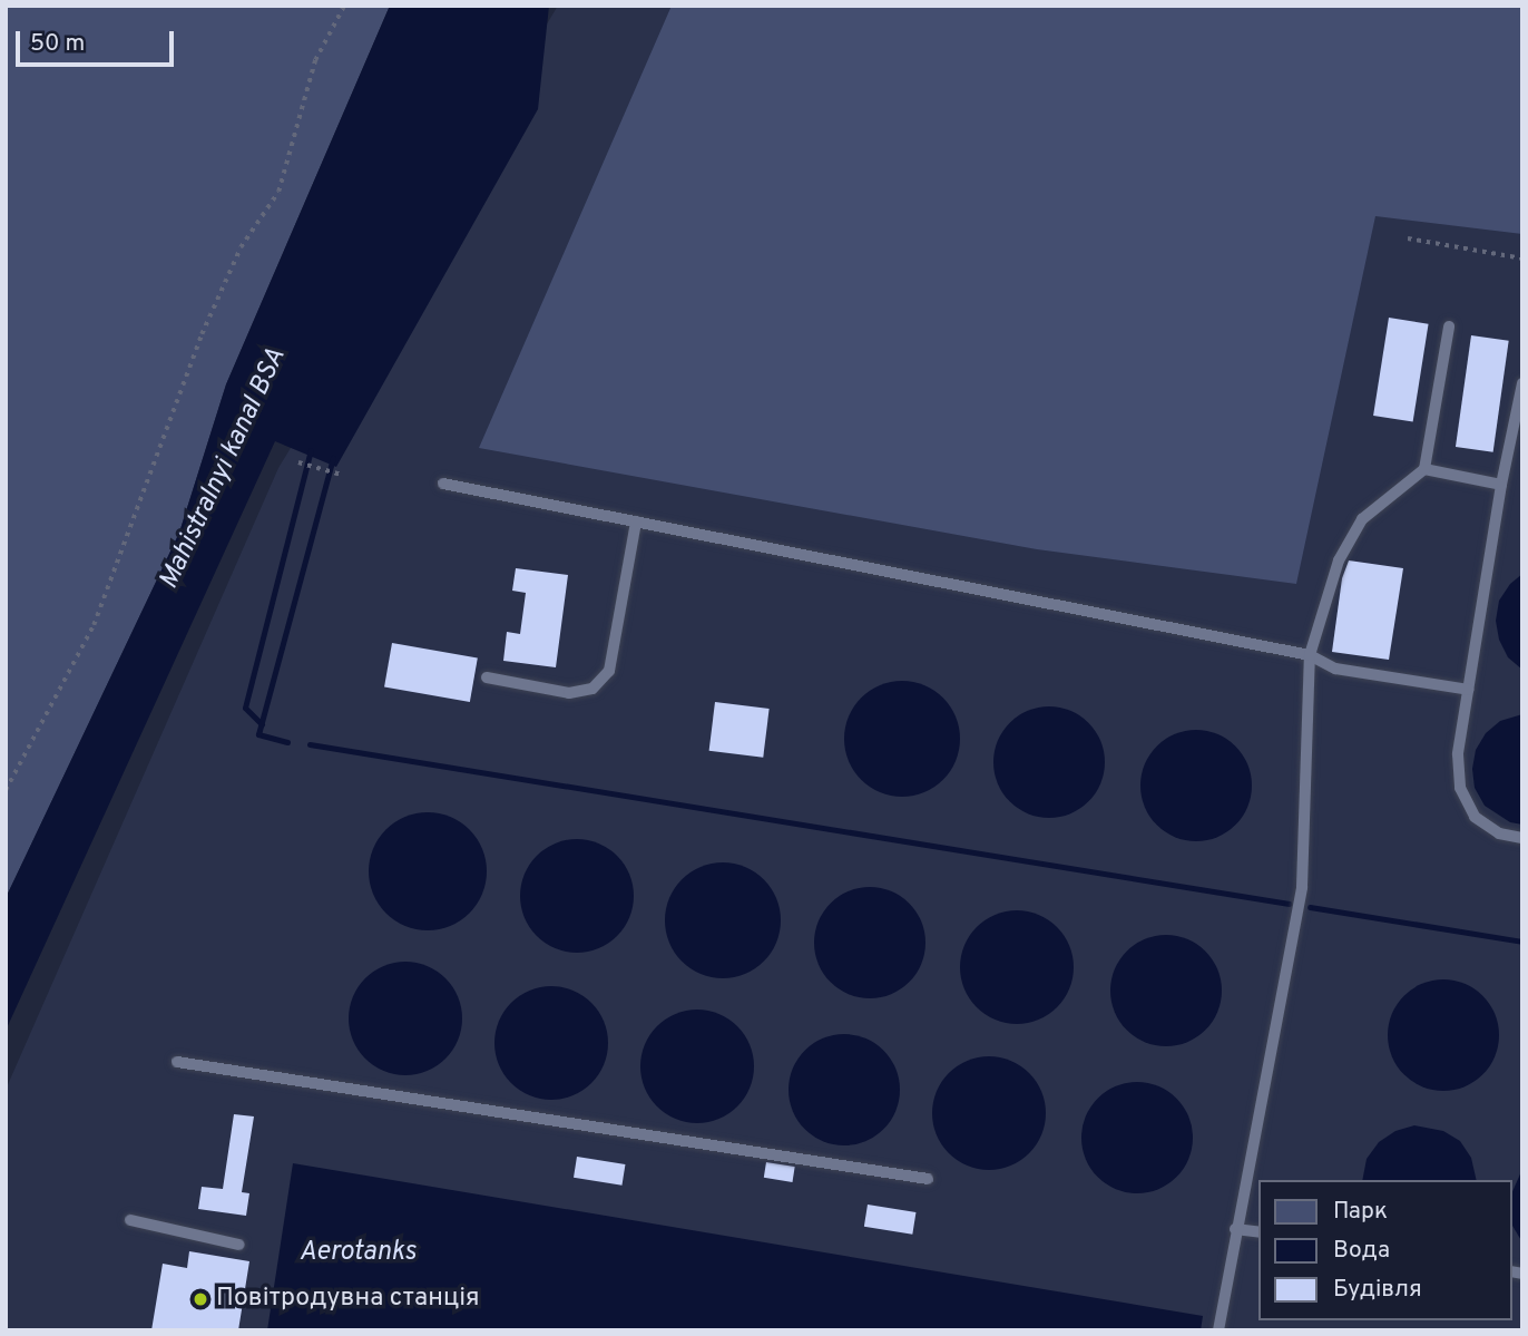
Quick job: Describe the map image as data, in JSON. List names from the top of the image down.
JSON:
{
  "water": ["Mahistralnyi kanal BSA", "Aerotanks"],
  "places": ["Повітродувна станція"],
  "legend": ["Парк", "Вода", "Будівля"],
  "scale_bar": "50 m"
}
